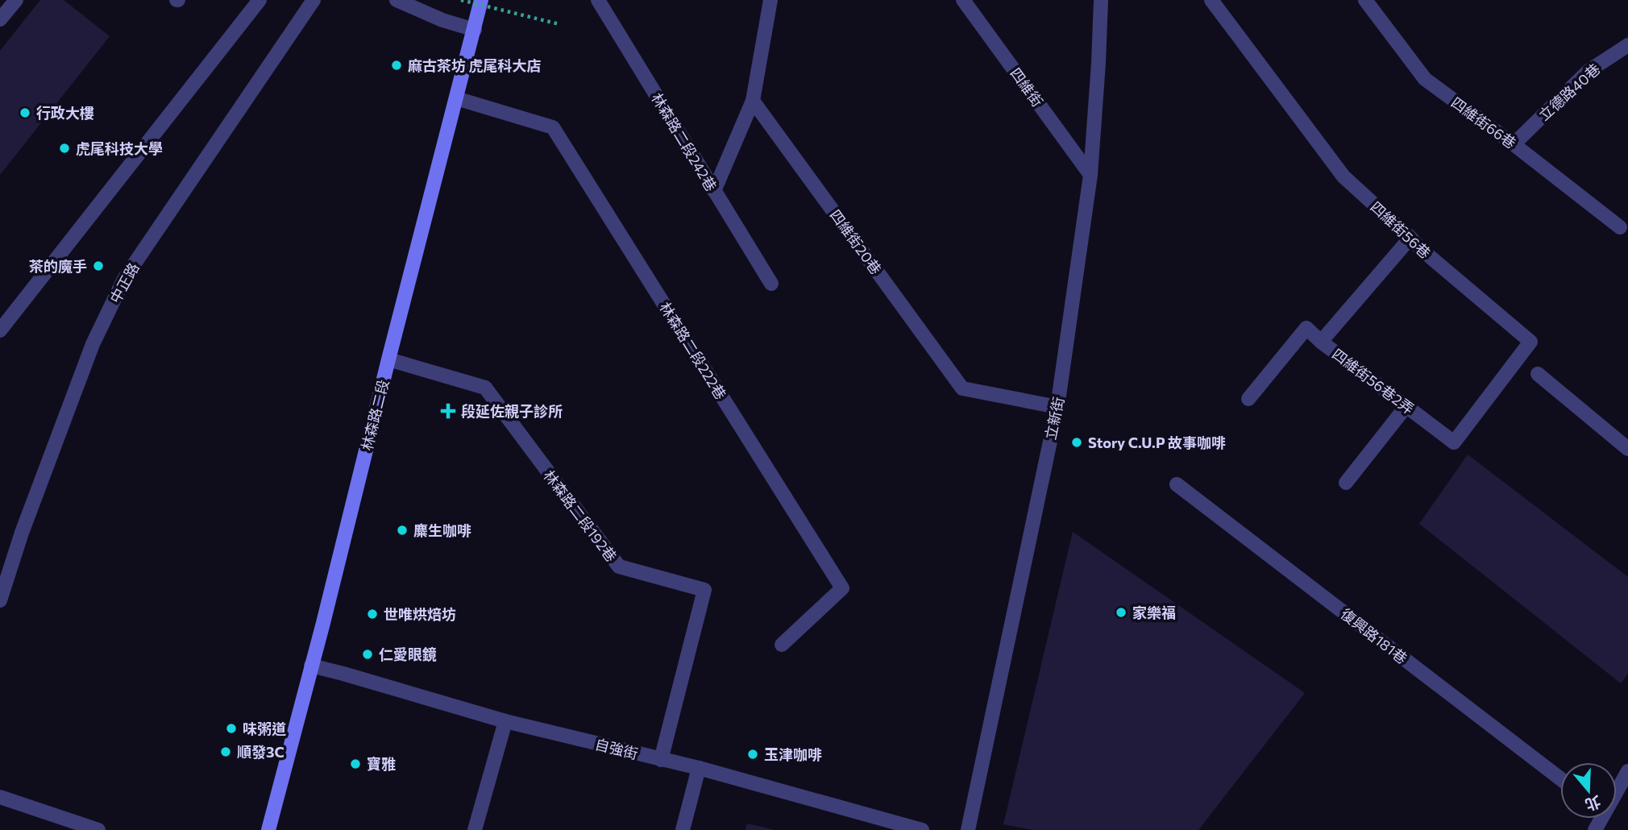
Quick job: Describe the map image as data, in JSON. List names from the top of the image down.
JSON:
{
  "streets": {
    "main road": ["林森路二段"],
    "street": [
      "四維街",
      "立德路40巷",
      "四維街66巷",
      "林森路二段242巷",
      "四維街56巷",
      "四維街20巷",
      "中正路",
      "林森路二段222巷",
      "四維街56巷2弄",
      "立新街",
      "林森路二段192巷",
      "復興路181巷",
      "自強街"
    ]
  },
  "crossings": [
    ["四維街", "立新街"],
    ["立德路40巷", "四維街66巷"],
    ["四維街56巷", "四維街56巷2弄"],
    ["四維街20巷", "立新街"],
    ["林森路二段222巷", "林森路二段"],
    ["林森路二段", "林森路二段192巷"],
    ["林森路二段", "自強街"],
    ["林森路二段192巷", "自強街"]
  ],
  "places": {
    "other": [
      "麻古茶坊 虎尾科大店",
      "行政大樓",
      "虎尾科技大學",
      "茶的魔手",
      "Story C.U.P 故事咖啡",
      "麋生咖啡",
      "家樂福",
      "世唯烘焙坊",
      "仁愛眼鏡",
      "味粥道",
      "順發3C",
      "玉津咖啡",
      "寶雅"
    ],
    "health": ["段延佐親子診所"]
  },
  "north": "bottom"
}
